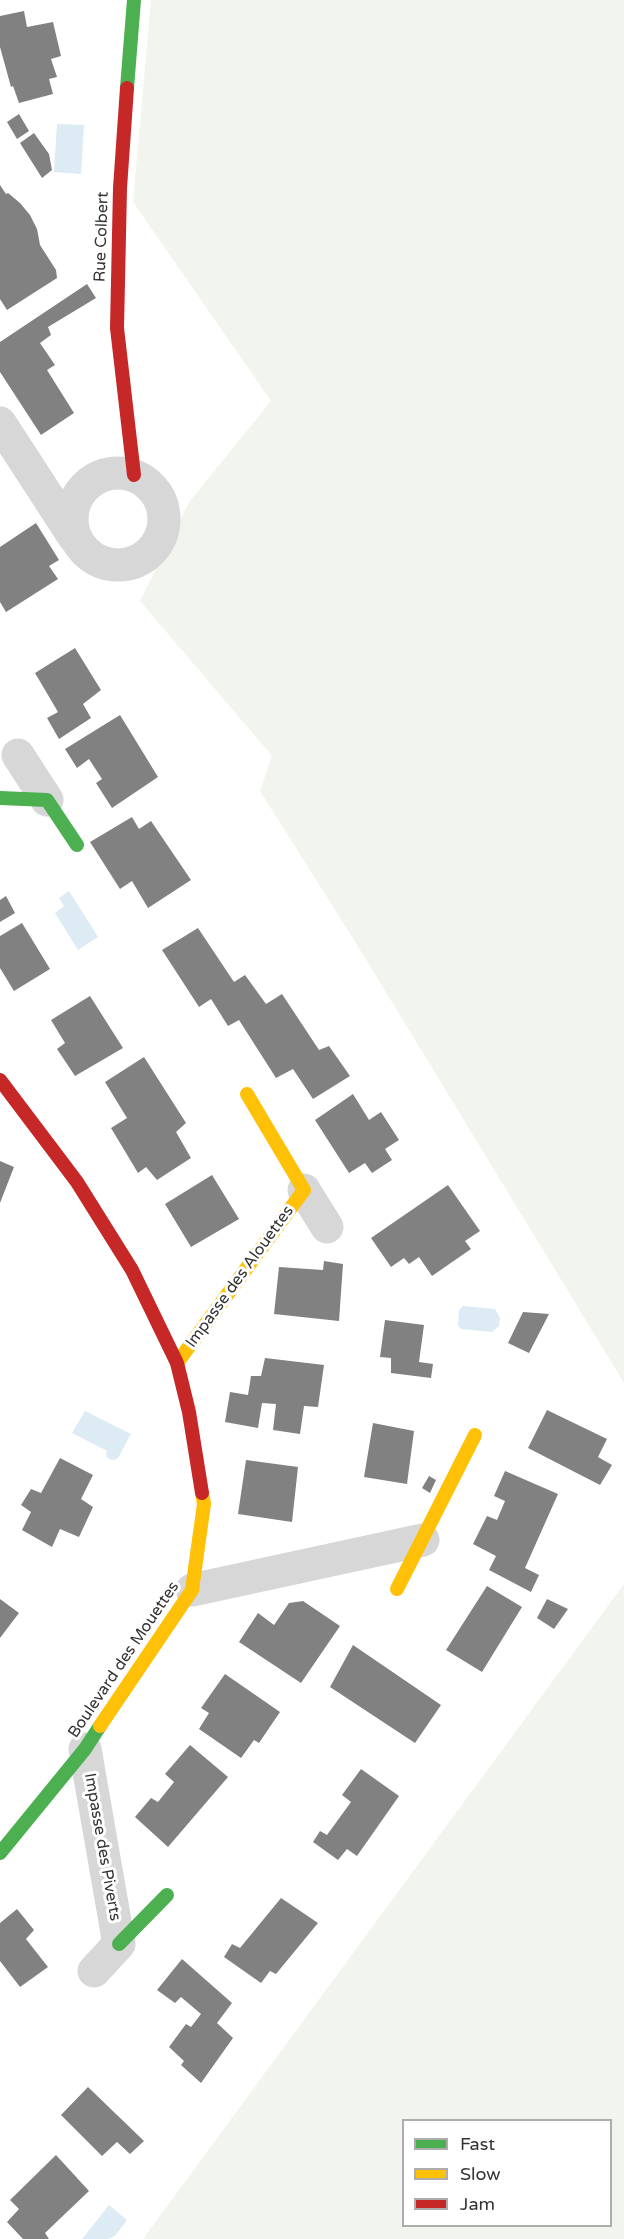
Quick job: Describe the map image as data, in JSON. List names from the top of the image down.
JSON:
{
  "streets": {
    "street": [
      "Rue Colbert",
      "Impasse des Alouettes",
      "Boulevard des Mouettes",
      "Impasse des Piverts"
    ]
  },
  "crossings": [
    ["Impasse des Alouettes", "Boulevard des Mouettes"],
    ["Boulevard des Mouettes", "Impasse des Piverts"]
  ],
  "legend": ["Fast", "Slow", "Jam"]
}
